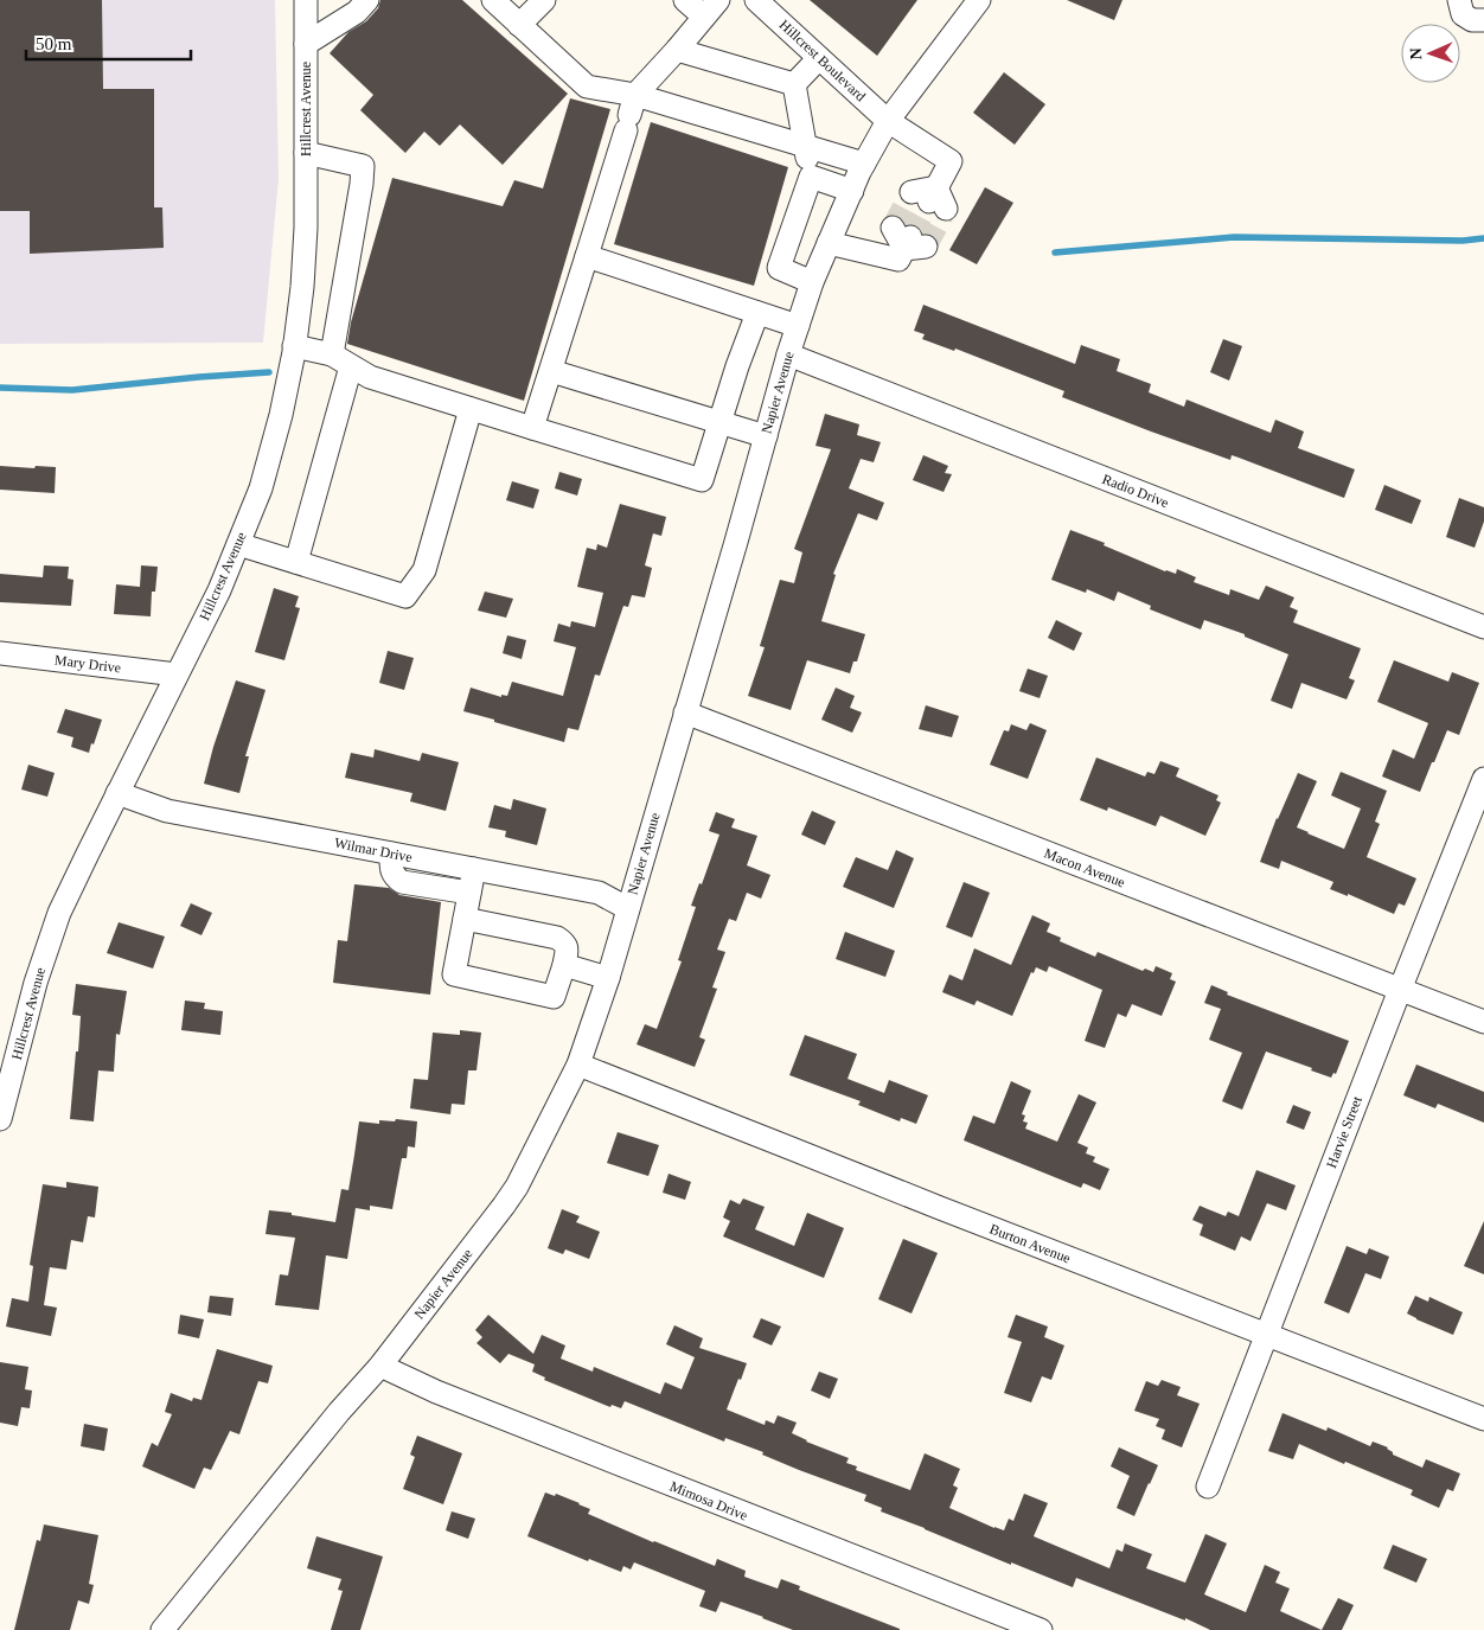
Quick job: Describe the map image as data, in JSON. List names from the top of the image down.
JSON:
{
  "streets": {
    "street": [
      "Hillcrest Boulevard",
      "Hillcrest Avenue",
      "Napier Avenue",
      "Radio Drive",
      "Mary Drive",
      "Wilmar Drive",
      "Macon Avenue",
      "Harvie Street",
      "Burton Avenue",
      "Mimosa Drive"
    ]
  },
  "crossings": [
    ["Hillcrest Boulevard", "Napier Avenue"],
    ["Hillcrest Avenue", "Mary Drive"],
    ["Hillcrest Avenue", "Wilmar Drive"],
    ["Napier Avenue", "Radio Drive"],
    ["Napier Avenue", "Wilmar Drive"],
    ["Napier Avenue", "Macon Avenue"],
    ["Napier Avenue", "Burton Avenue"],
    ["Napier Avenue", "Mimosa Drive"],
    ["Macon Avenue", "Harvie Street"],
    ["Harvie Street", "Burton Avenue"]
  ],
  "scale_bar": "50 m",
  "north": "left"
}
